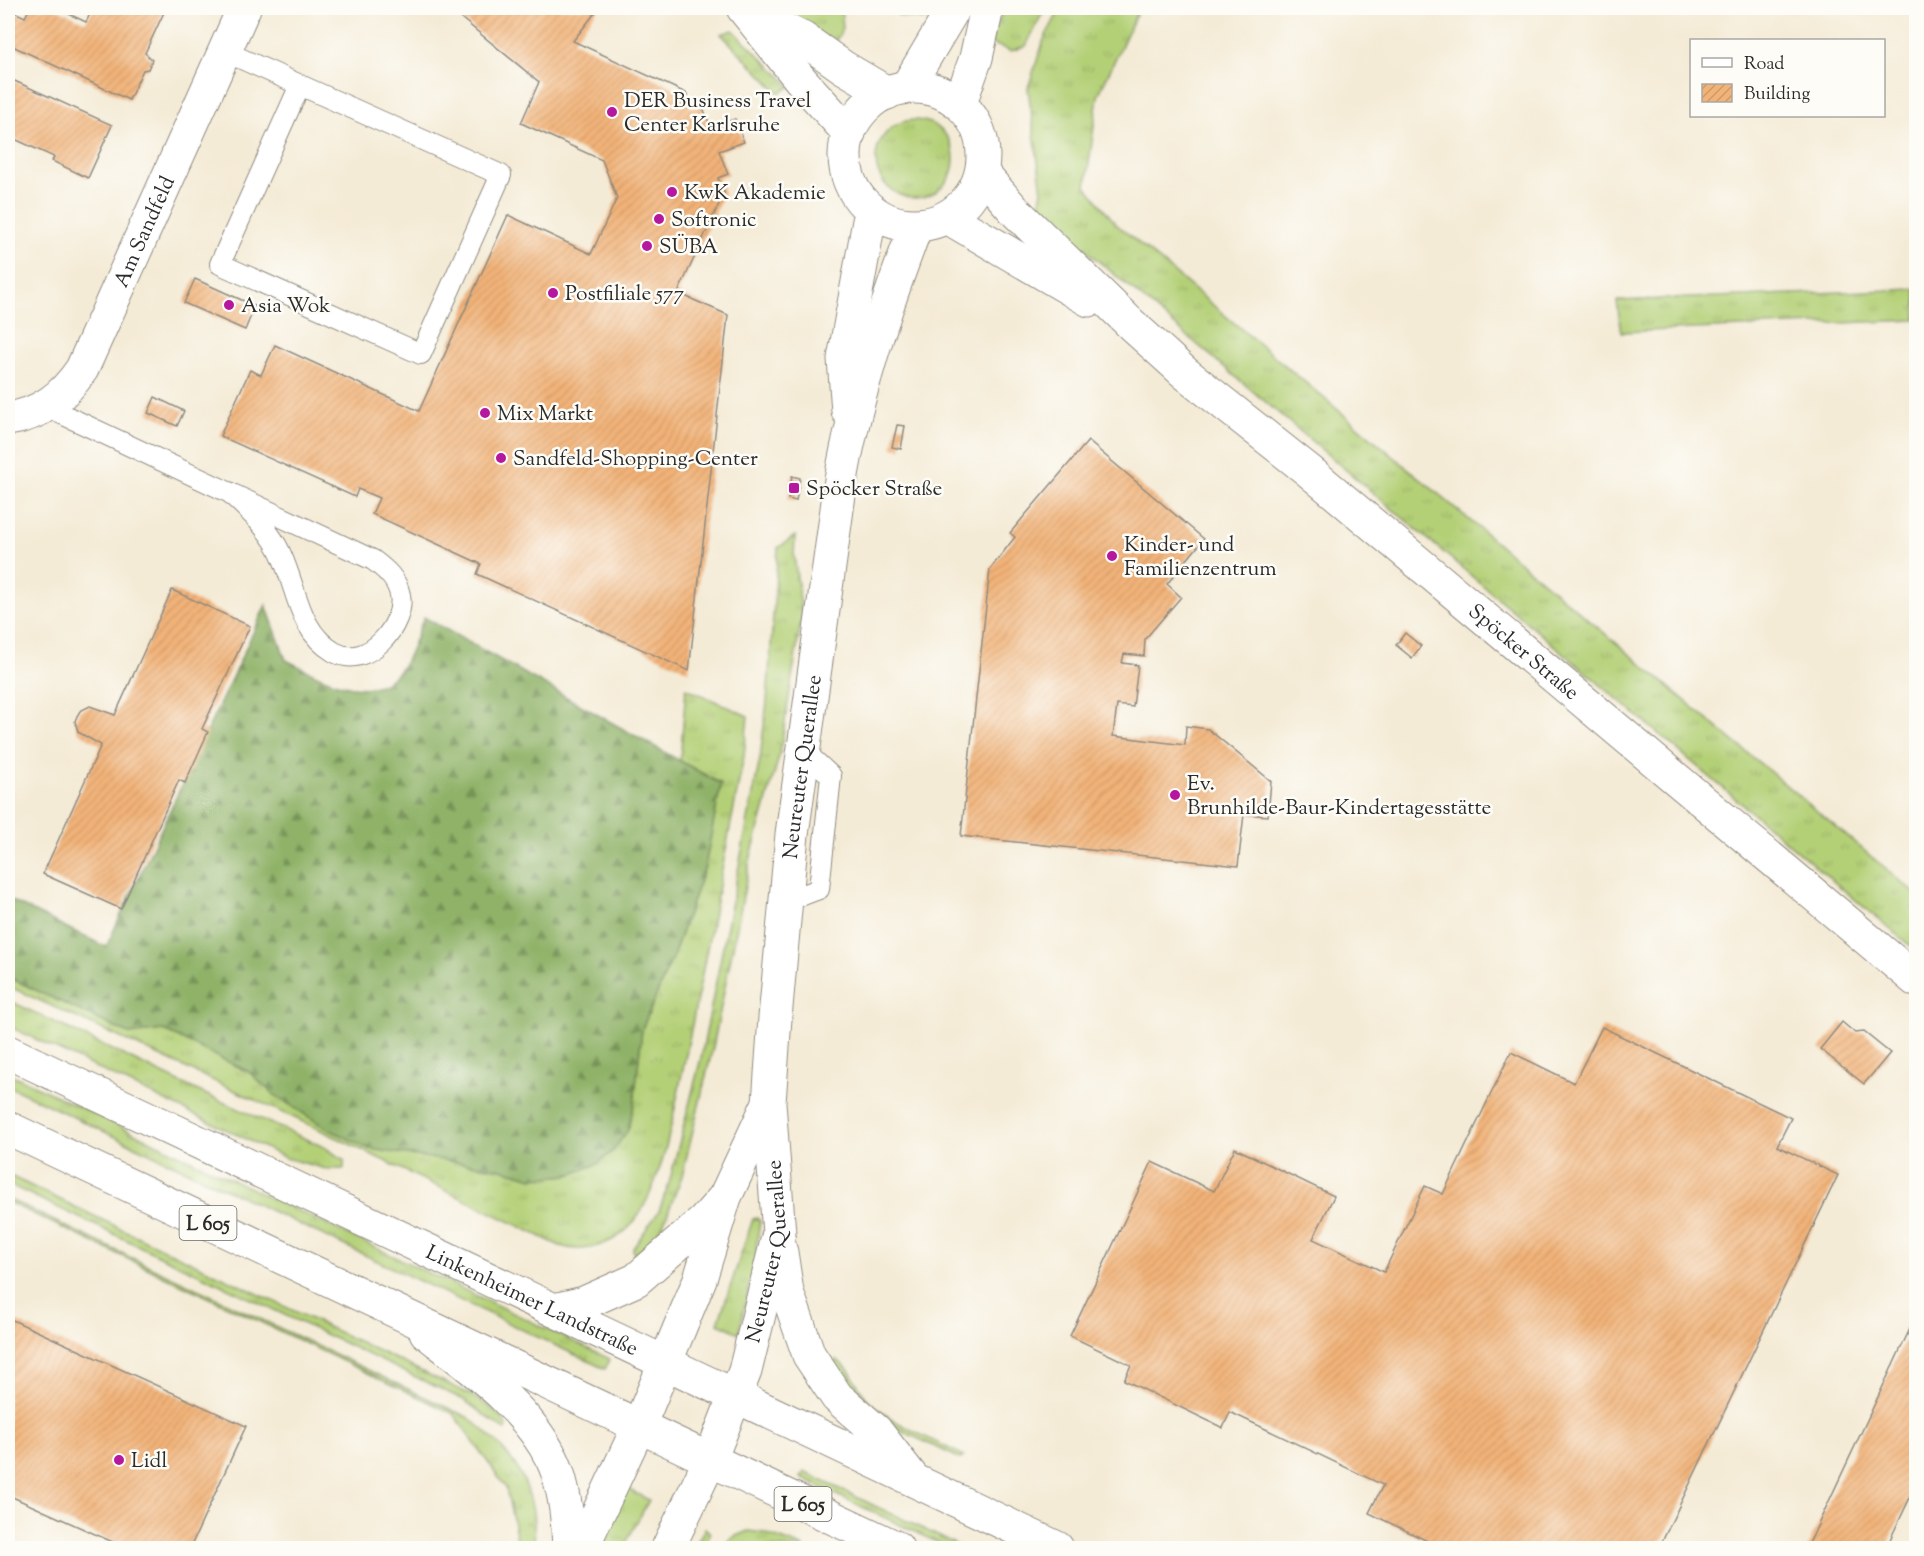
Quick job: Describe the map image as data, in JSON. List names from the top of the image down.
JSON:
{
  "streets": {
    "street": [
      "Am Sandfeld",
      "Spöcker Straße",
      "Neureuter Querallee",
      "L 605",
      "Linkenheimer Landstraße"
    ]
  },
  "crossings": [
    ["Spöcker Straße", "Neureuter Querallee"],
    ["Neureuter Querallee", "L 605"],
    ["Neureuter Querallee", "Linkenheimer Landstraße"]
  ],
  "places": {
    "other": [
      "DER Business Travel Center Karlsruhe",
      "KwK Akademie",
      "Softronic",
      "SÜBA",
      "Postfiliale 577",
      "Asia Wok",
      "Mix Markt",
      "Sandfeld-Shopping-Center",
      "Kinder- und Familienzentrum",
      "Ev. Brunhilde-Baur-Kindertagesstätte",
      "Lidl"
    ],
    "transit": ["Spöcker Straße"]
  },
  "legend": ["Road", "Building"]
}
